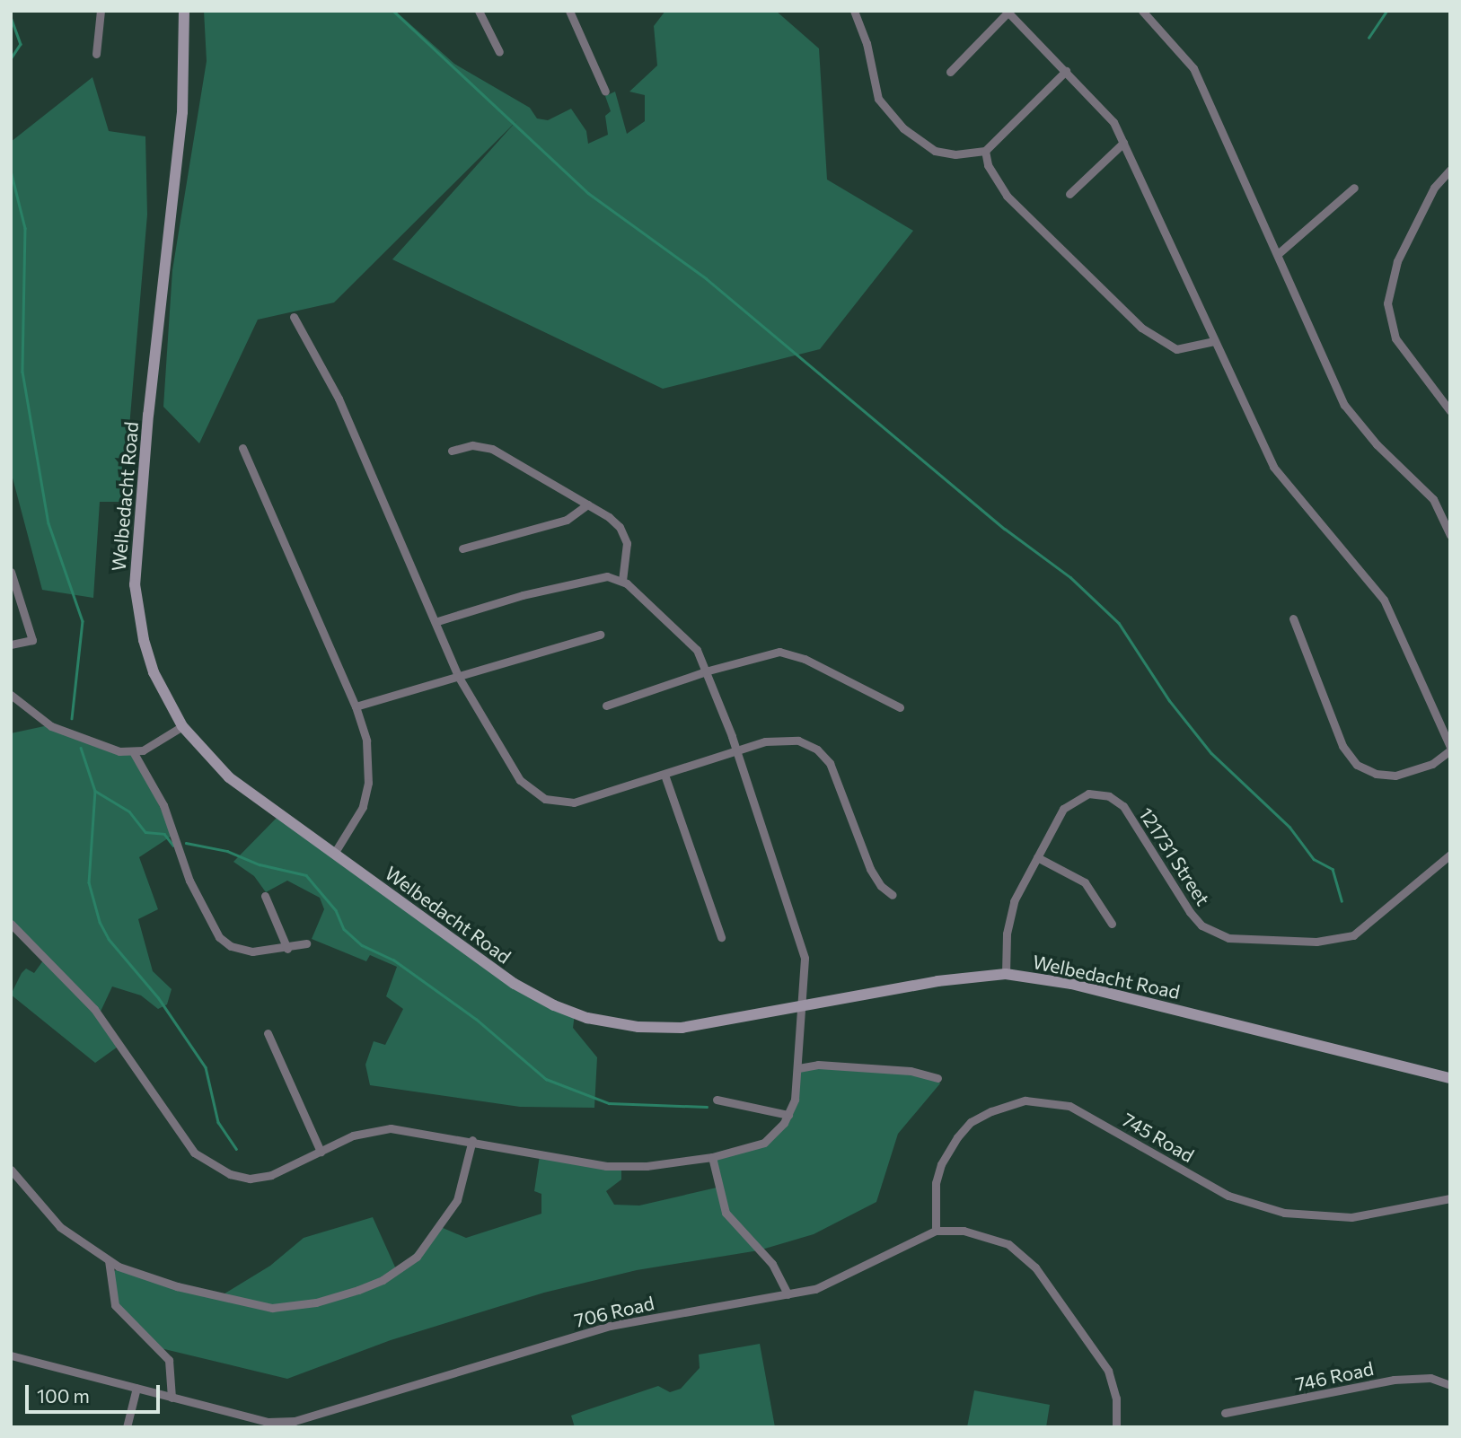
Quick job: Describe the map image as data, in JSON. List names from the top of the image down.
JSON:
{
  "streets": {
    "street": [
      "Welbedacht Road",
      "121731 Street",
      "745 Road",
      "706 Road",
      "746 Road"
    ]
  },
  "crossings": [
    ["Welbedacht Road", "121731 Street"],
    ["745 Road", "706 Road"]
  ],
  "scale_bar": "100 m"
}
